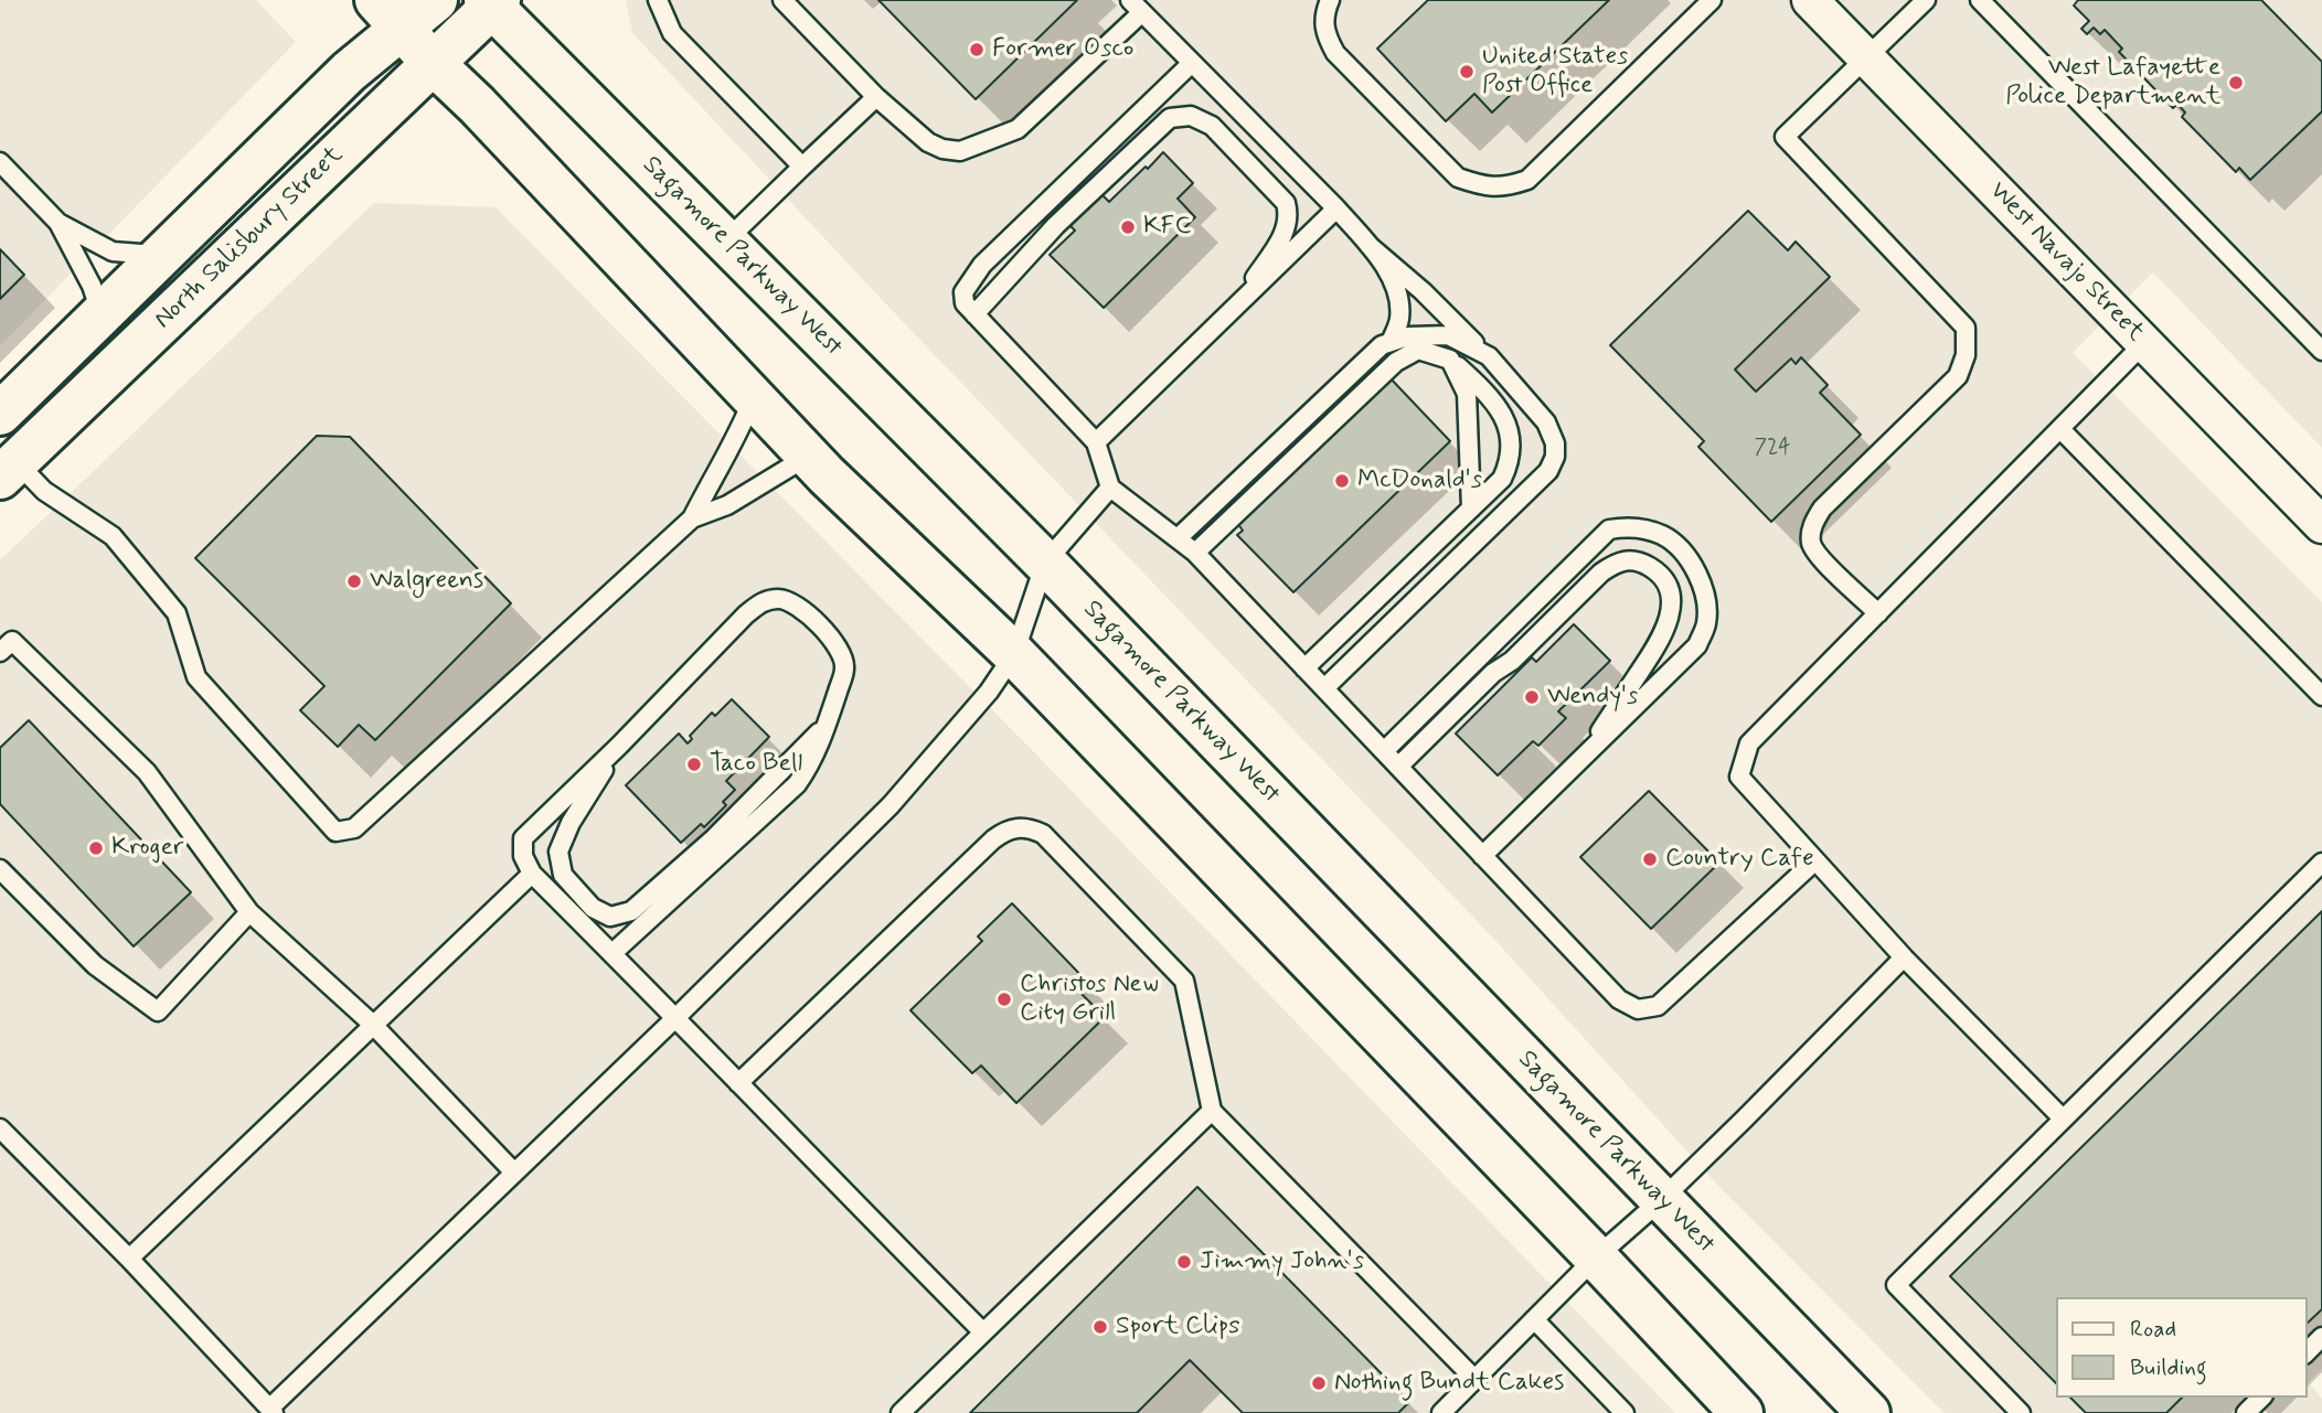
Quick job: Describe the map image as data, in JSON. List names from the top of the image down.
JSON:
{
  "streets": {
    "main road": ["North Salisbury Street", "Sagamore Parkway West"],
    "street": ["West Navajo Street"]
  },
  "crossings": [
    ["North Salisbury Street", "Sagamore Parkway West"]
  ],
  "places": [
    "Former Osco",
    "United States Post Office",
    "West Lafayette Police Department",
    "KFC",
    "McDonald's",
    "Walgreens",
    "Wendy's",
    "Taco Bell",
    "Kroger",
    "Country Cafe",
    "Christos New City Grill",
    "Jimmy John's",
    "Sport Clips",
    "Nothing Bundt Cakes"
  ],
  "house_numbers": ["724"],
  "legend": ["Road", "Building"]
}
